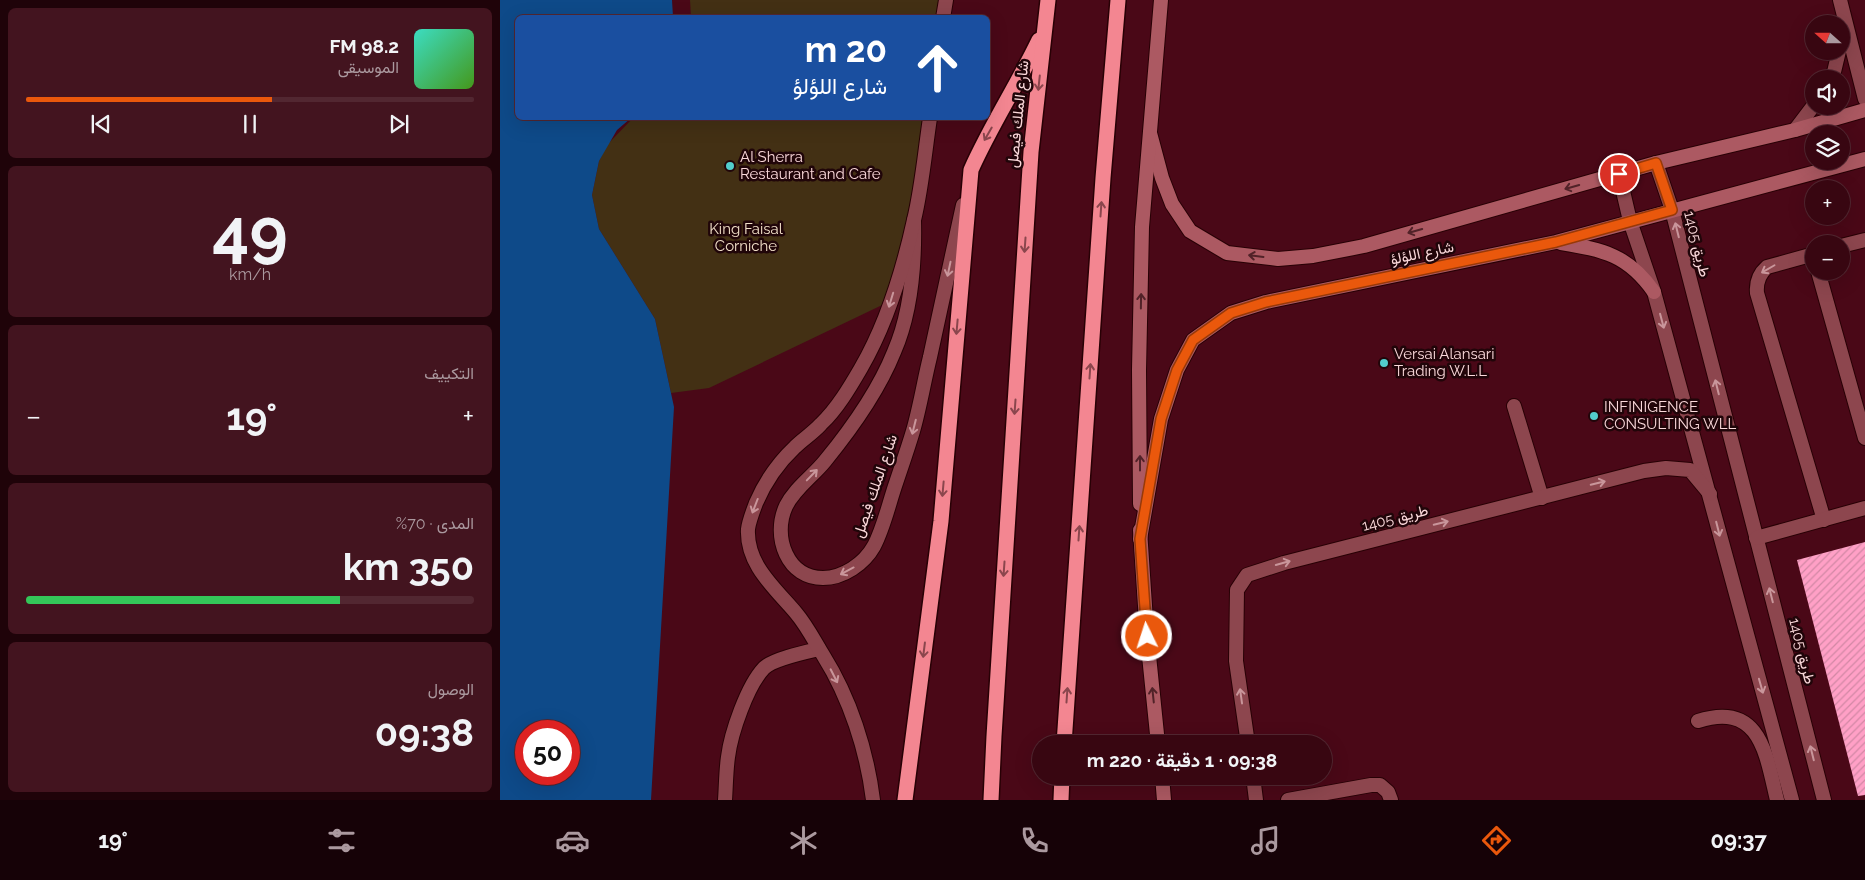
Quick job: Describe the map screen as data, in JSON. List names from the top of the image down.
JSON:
{
  "streets": {
    "highway": ["شارع الملك فيصل"],
    "main road": ["شارع اللؤلؤ"],
    "street": ["طريق 1405"]
  },
  "crossings": [
    ["طريق 1405", "شارع اللؤلؤ"]
  ],
  "parks": ["King Faisal Corniche"],
  "places": ["Al Sherra Restaurant and Cafe", "Versai Alansari Trading W.L.L", "INFINIGENCE CONSULTING WLL"],
  "north": "left",
  "page": {
    "map_buttons": ["+", "−"],
    "turn": ["20 m", "شارع اللؤلؤ"],
    "song": ["98.2 FM", "الموسيقى"],
    "tile": [
      ["49", "km/h"],
      "التكييف",
      ["المدى · 70%", "350 km"],
      ["الوصول", "09:38"]
    ],
    "heat": ["−", "19°", "+"],
    "limit": "50",
    "trip": "09:38 · 1 دقيقة · 220 m",
    "tabs": ["09:37", "19°"]
  }
}
